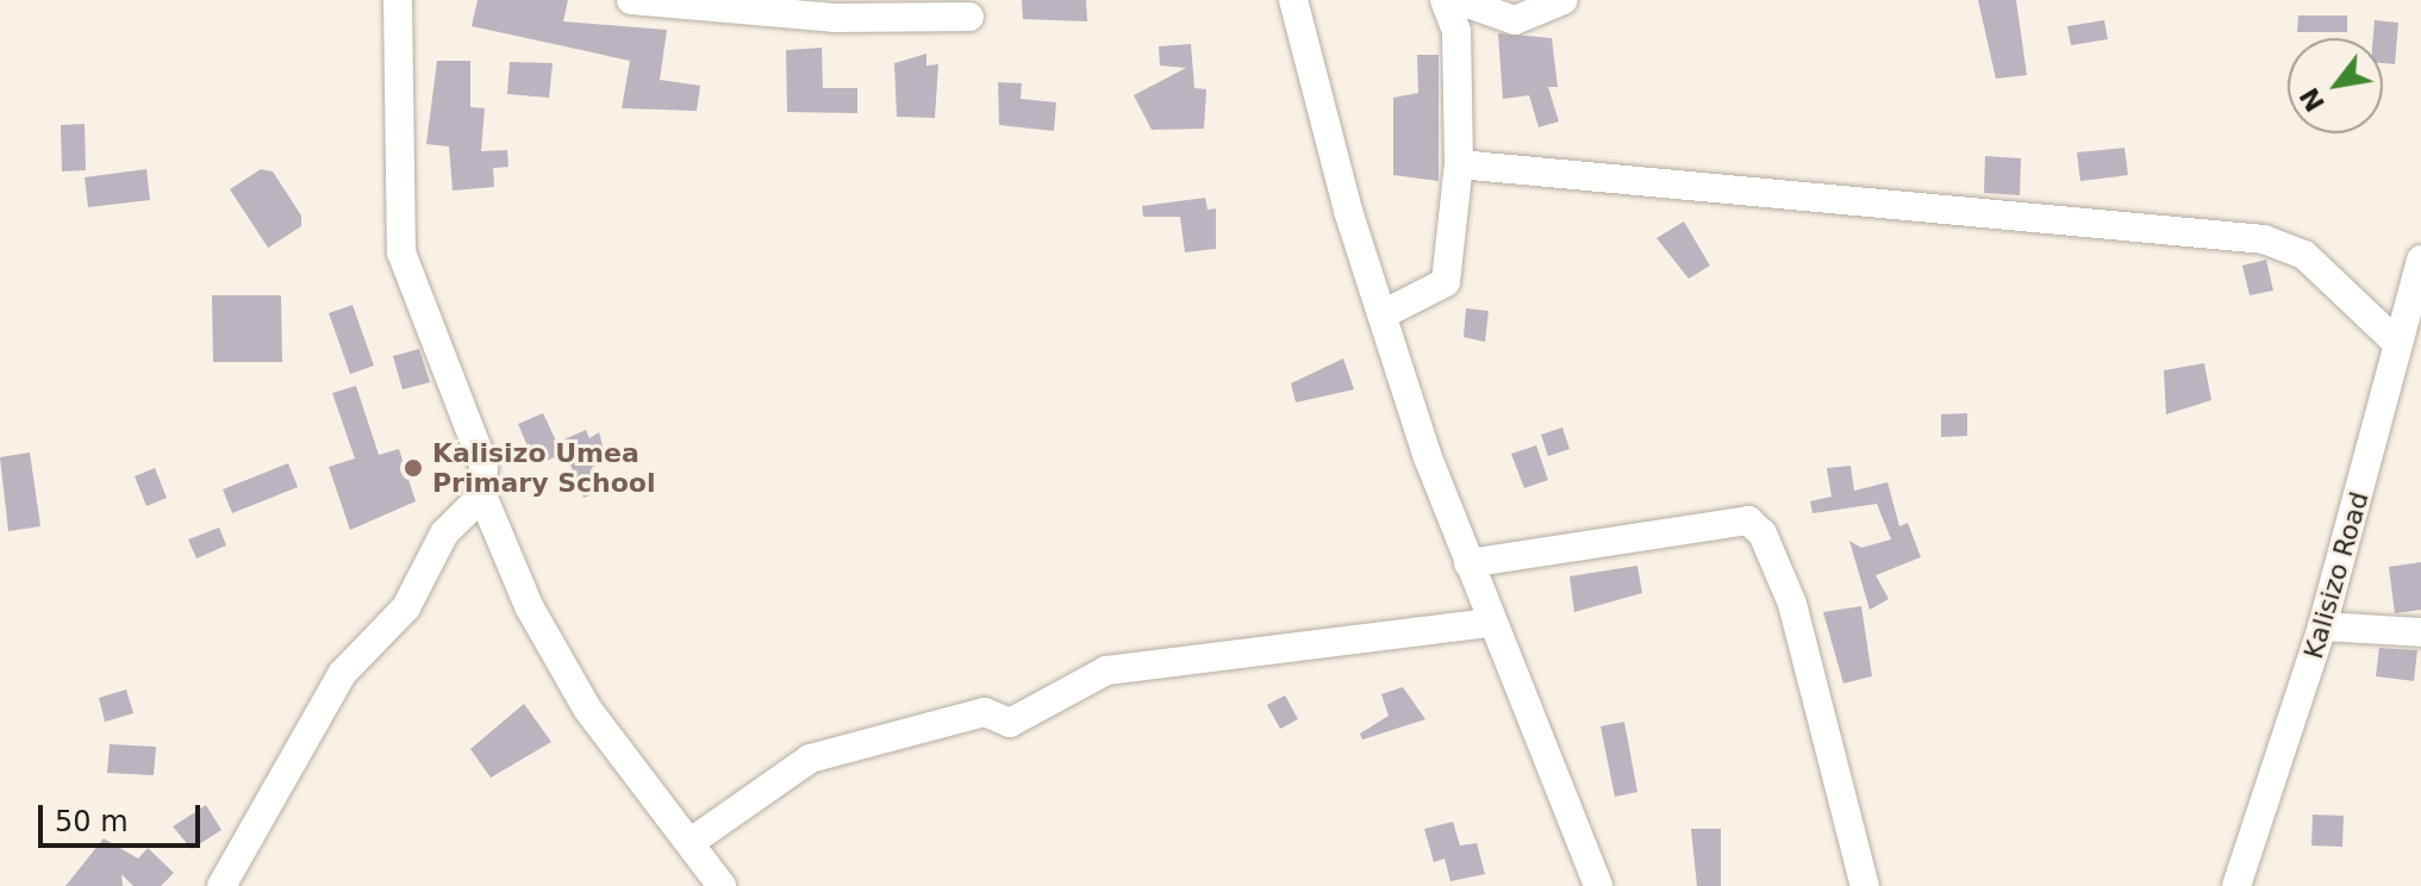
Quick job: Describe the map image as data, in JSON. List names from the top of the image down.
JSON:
{
  "streets": {
    "street": ["Kalisizo Road"]
  },
  "places": ["Kalisizo Umea Primary School"],
  "scale_bar": "50 m",
  "north": "bottom left"
}
